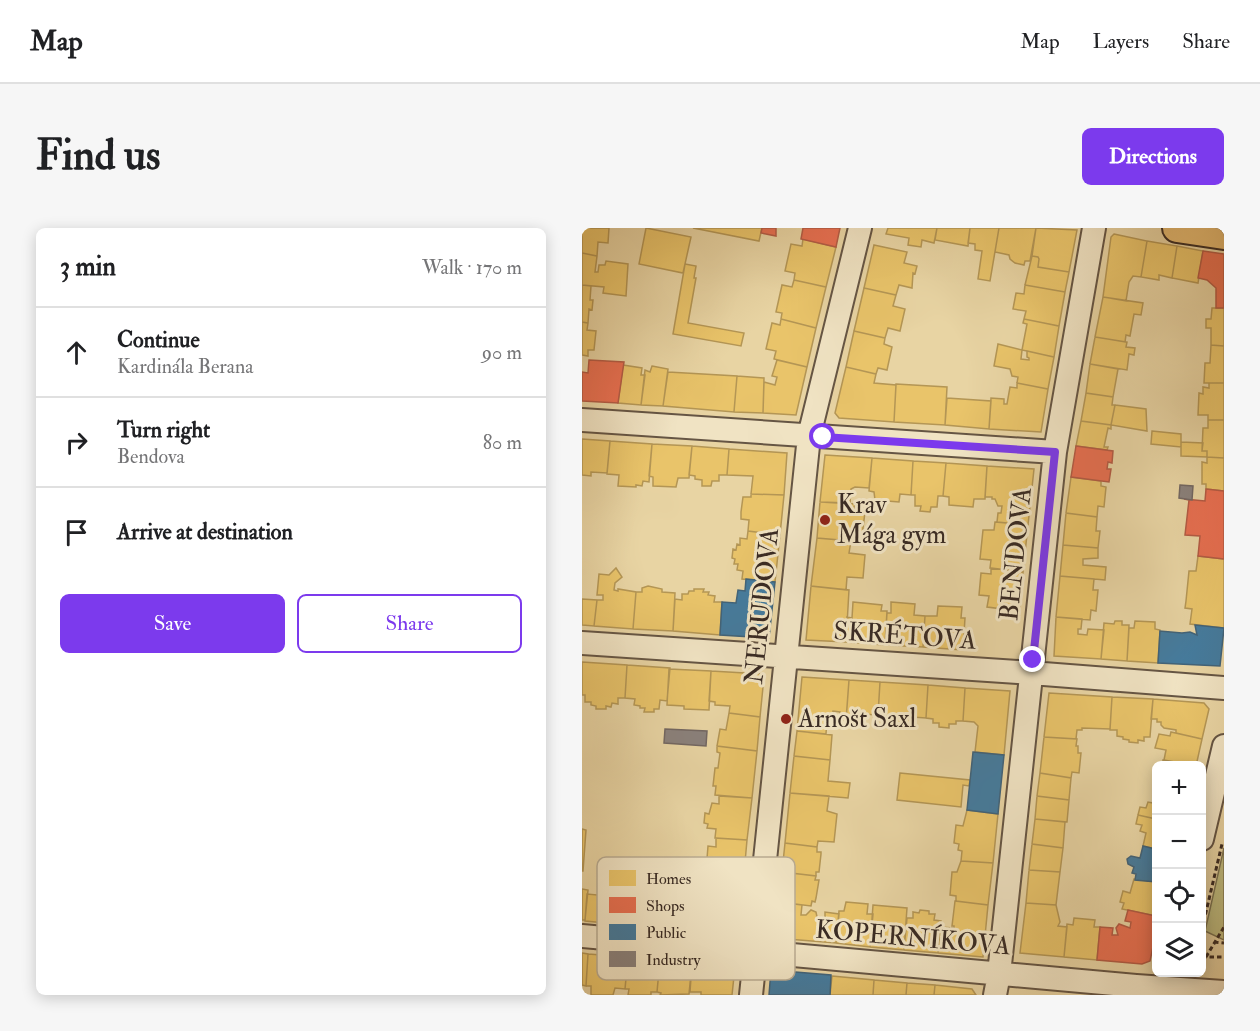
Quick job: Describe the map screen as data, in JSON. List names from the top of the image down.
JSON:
{
  "streets": {
    "street": [
      "BENDOVA",
      "NERUDOVA",
      "SKRÉTOVA",
      "KOPERNÍKOVA"
    ]
  },
  "crossings": [
    ["BENDOVA", "SKRÉTOVA"],
    ["BENDOVA", "KOPERNÍKOVA"],
    ["NERUDOVA", "SKRÉTOVA"]
  ],
  "places": ["Krav Mága gym", "Arnošt Saxl"],
  "legend": [
    "Homes",
    "Shops",
    "Public",
    "Industry"
  ],
  "page": {
    "header": "Map",
    "nav": ["Map", "Layers", "Share"],
    "buttons": [
      "Directions",
      ["Save", "Share"]
    ],
    "title": "Find us",
    "heading": ["3 min", "Walk · 170 m"],
    "list": [
      ["Continue", "Kardinála Berana", "90 m"],
      ["Turn right", "Bendova", "80 m"],
      "Arrive at destination"
    ],
    "map_buttons": ["+", "−"]
  }
}
